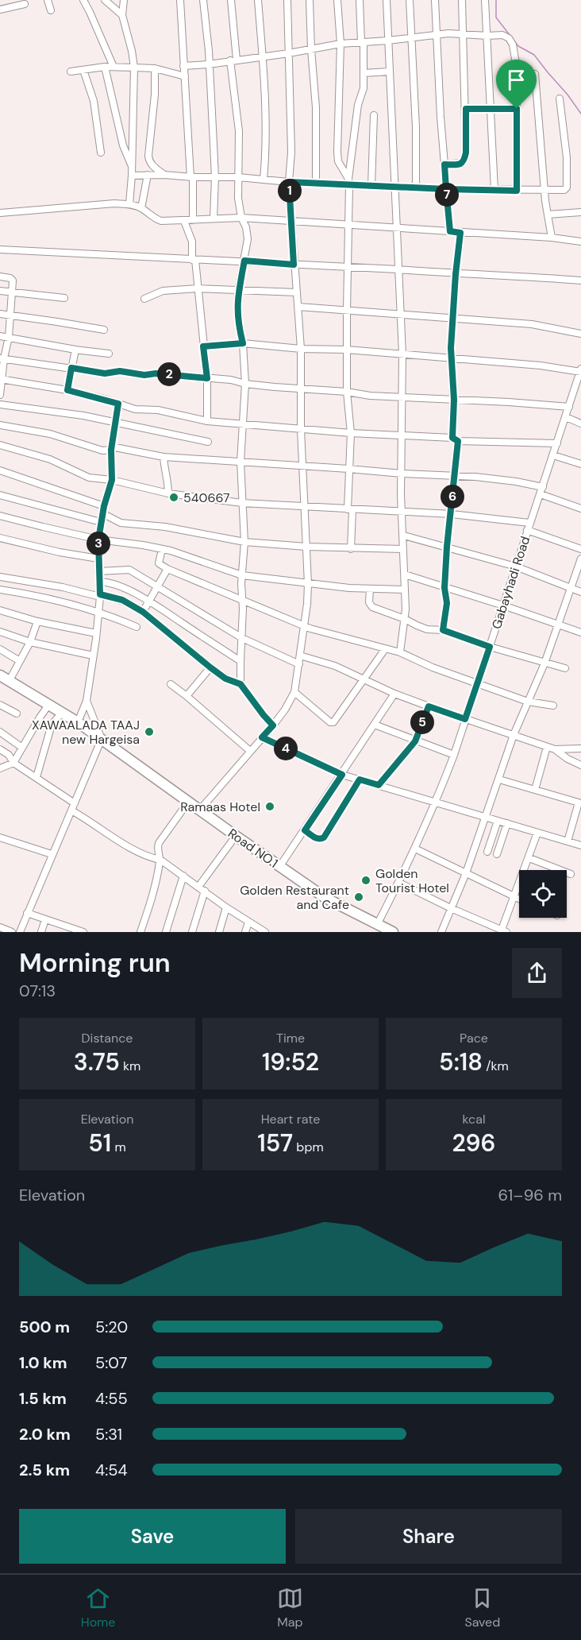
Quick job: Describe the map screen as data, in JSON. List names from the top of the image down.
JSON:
{
  "streets": {
    "highway": ["Road NO.1"],
    "street": ["Gabayhadi Road"]
  },
  "crossings": [
    ["Gabayhadi Road", "Road NO.1"]
  ],
  "places": [
    "540667",
    "XAWAALADA TAAJ new Hargeisa",
    "Ramaas Hotel",
    "Golden Tourist Hotel",
    "Golden Restaurant and Cafe"
  ],
  "page": {
    "pins": [
      "1",
      "7",
      "2",
      "6",
      "3",
      "5",
      "4"
    ],
    "heading": ["Morning run", "07:13"],
    "stats": [
      ["Distance", "3.75 km"],
      ["Time", "19:52"],
      ["Pace", "5:18 /km"],
      ["Elevation", "51 m"],
      ["Heart rate", "157 bpm"],
      ["kcal", "296"]
    ],
    "chart": ["Elevation", "61–96 m"],
    "list": [
      {
        "name": "500 m",
        "note": "5:20"
      },
      {
        "name": "1.0 km",
        "note": "5:07"
      },
      {
        "name": "1.5 km",
        "note": "4:55"
      },
      {
        "name": "2.0 km",
        "note": "5:31"
      },
      {
        "name": "2.5 km",
        "note": "4:54"
      }
    ],
    "buttons": ["Save", "Share"],
    "tabs": ["Home", "Map", "Saved"]
  }
}
